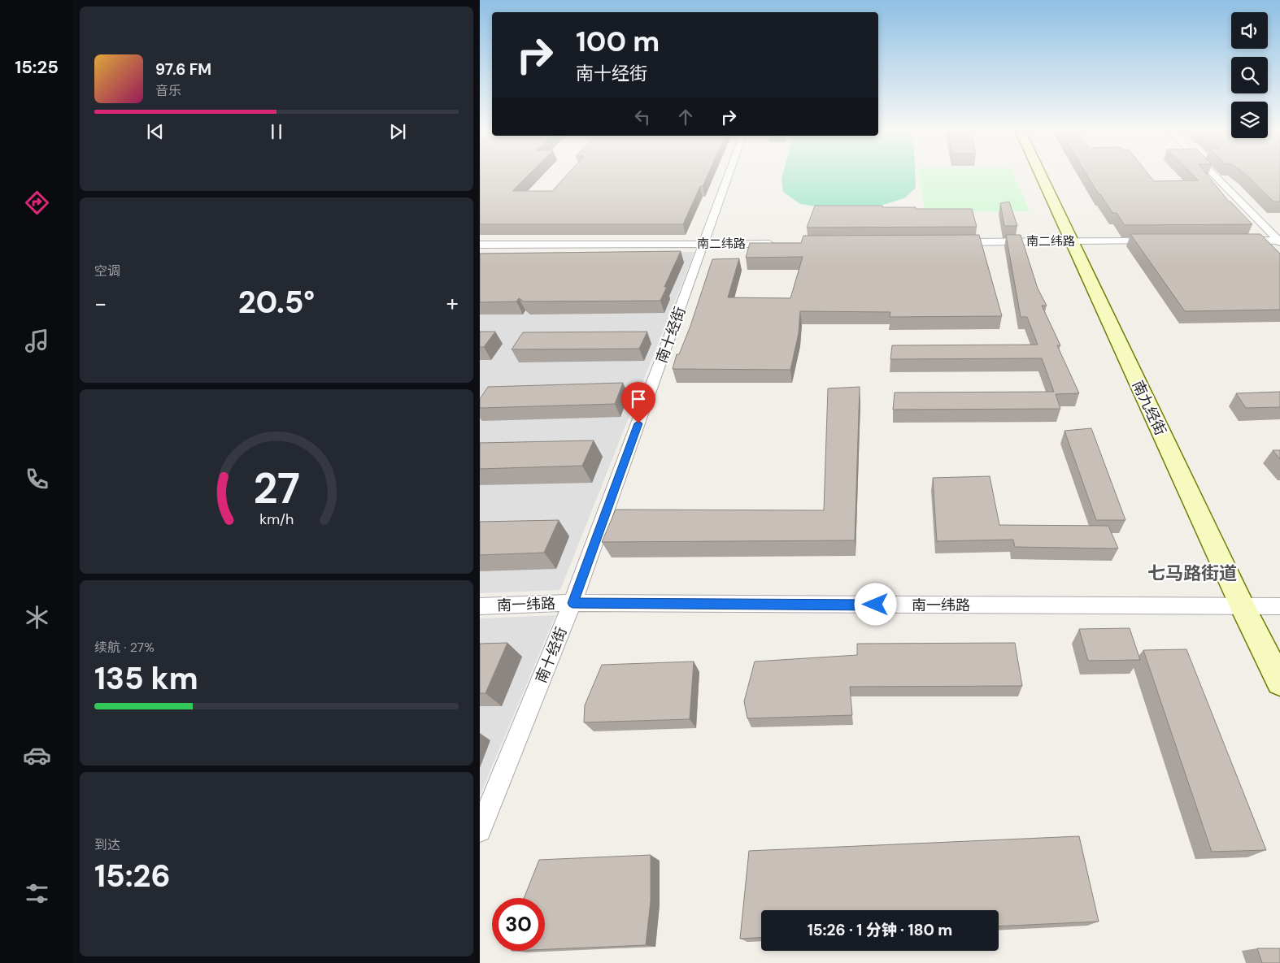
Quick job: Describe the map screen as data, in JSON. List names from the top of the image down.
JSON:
{
  "streets": {
    "main road": ["南九经街"],
    "street": ["南二纬路", "南十经街", "南一纬路"]
  },
  "crossings": [
    ["南二纬路", "南十经街"],
    ["南二纬路", "南九经街"],
    ["南十经街", "南一纬路"],
    ["南九经街", "南一纬路"]
  ],
  "districts": ["七马路街道"],
  "page": {
    "tabs": "15:25",
    "turn": ["100 m", "南十经街"],
    "song": ["97.6 FM", "音乐"],
    "tile": [
      "空调",
      ["续航 · 27%", "135 km"],
      ["到达", "15:26"]
    ],
    "heat": ["−", "20.5°", "+"],
    "limit": "30",
    "trip": "15:26 · 1 分钟 · 180 m",
    "gauge": ["27", "km/h"]
  }
}
